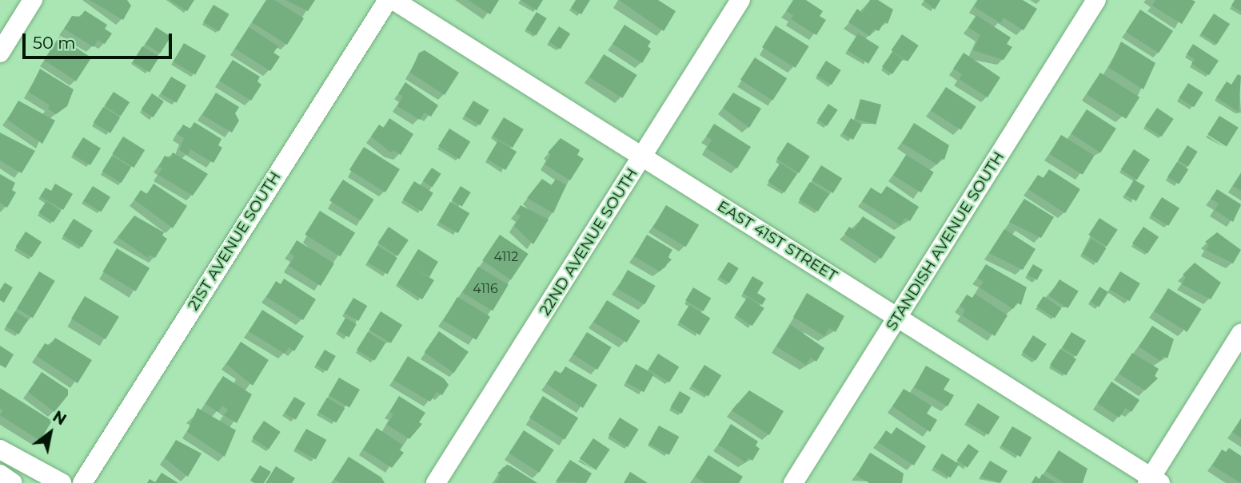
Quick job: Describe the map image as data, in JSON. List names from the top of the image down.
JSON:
{
  "streets": {
    "street": [
      "21ST AVENUE SOUTH",
      "EAST 41ST STREET",
      "STANDISH AVENUE SOUTH",
      "22ND AVENUE SOUTH"
    ]
  },
  "crossings": [
    ["EAST 41ST STREET", "STANDISH AVENUE SOUTH"],
    ["EAST 41ST STREET", "22ND AVENUE SOUTH"]
  ],
  "house_numbers": ["4112", "4116"],
  "scale_bar": "50 m",
  "north": "top right"
}
